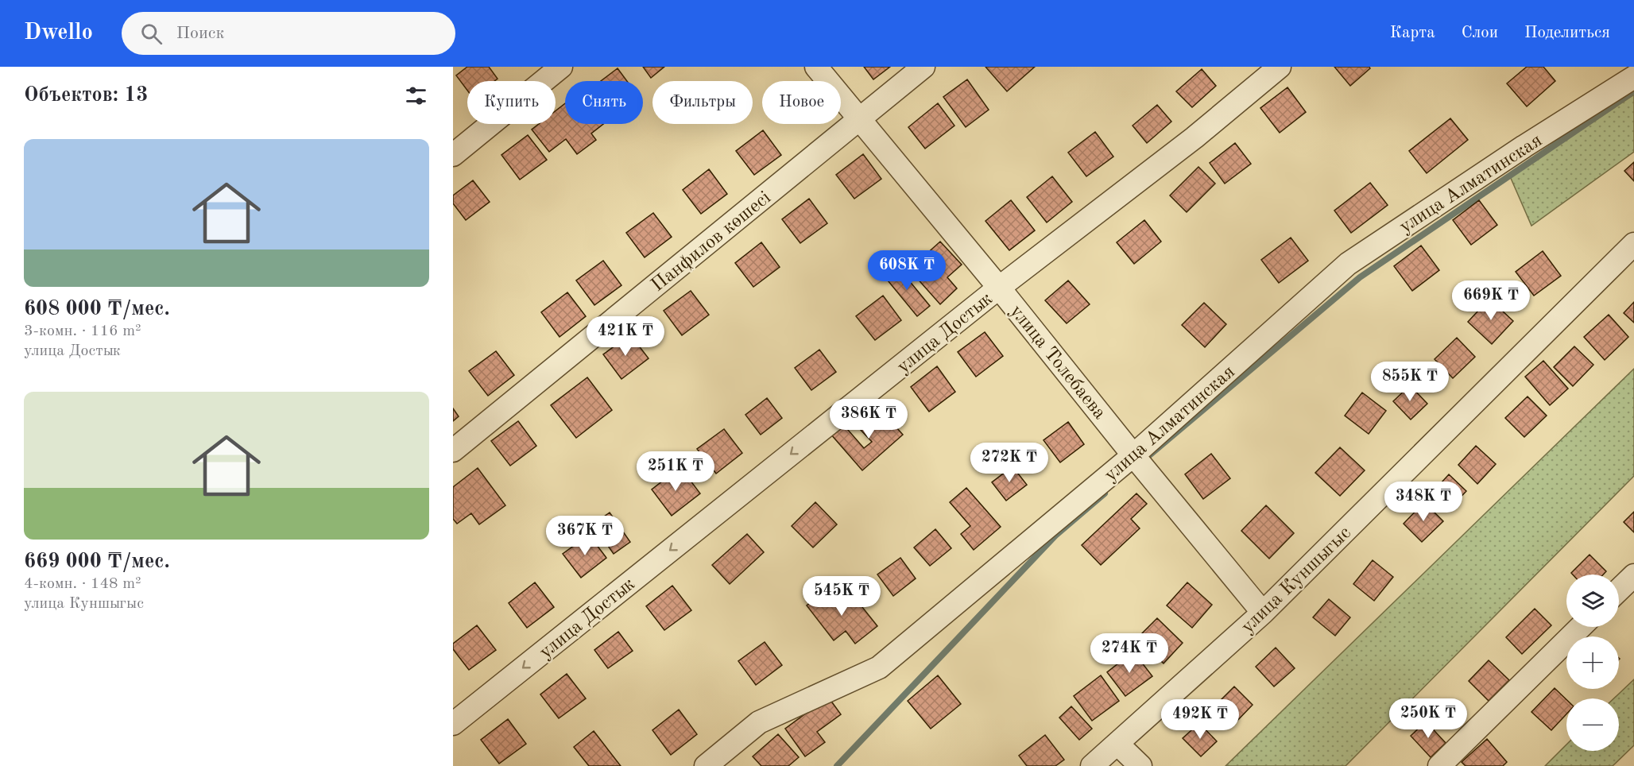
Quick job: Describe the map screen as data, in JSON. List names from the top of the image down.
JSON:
{
  "streets": {
    "street": [
      "улица Алматинская",
      "Панфилов көшесі",
      "улица Достык",
      "улица Толебаева",
      "улица Куншыгыс"
    ]
  },
  "crossings": [
    ["улица Алматинская", "улица Толебаева"],
    ["Панфилов көшесі", "улица Толебаева"],
    ["улица Достык", "улица Толебаева"],
    ["улица Толебаева", "улица Куншыгыс"]
  ],
  "one_way": ["улица Достык"],
  "page": {
    "header": "Dwello",
    "search": "Поиск",
    "nav": ["Карта", "Слои", "Поделиться"],
    "heading": "Объектов: 13",
    "chip": [
      "Купить",
      "Снять",
      "Фильтры",
      "Новое"
    ],
    "list": [
      {
        "name": "608 000 ₸/мес.",
        "note": "3-комн. · 116 m² · улица Достык"
      },
      {
        "name": "669 000 ₸/мес.",
        "note": "4-комн. · 148 m² · улица Куншыгыс"
      }
    ],
    "price": [
      "608K ₸",
      "669K ₸",
      "421K ₸",
      "855K ₸",
      "386K ₸",
      "272K ₸",
      "251K ₸",
      "348K ₸",
      "367K ₸",
      "545K ₸",
      "274K ₸",
      "250K ₸",
      "492K ₸"
    ],
    "map_buttons": ["+", "−"]
  }
}
